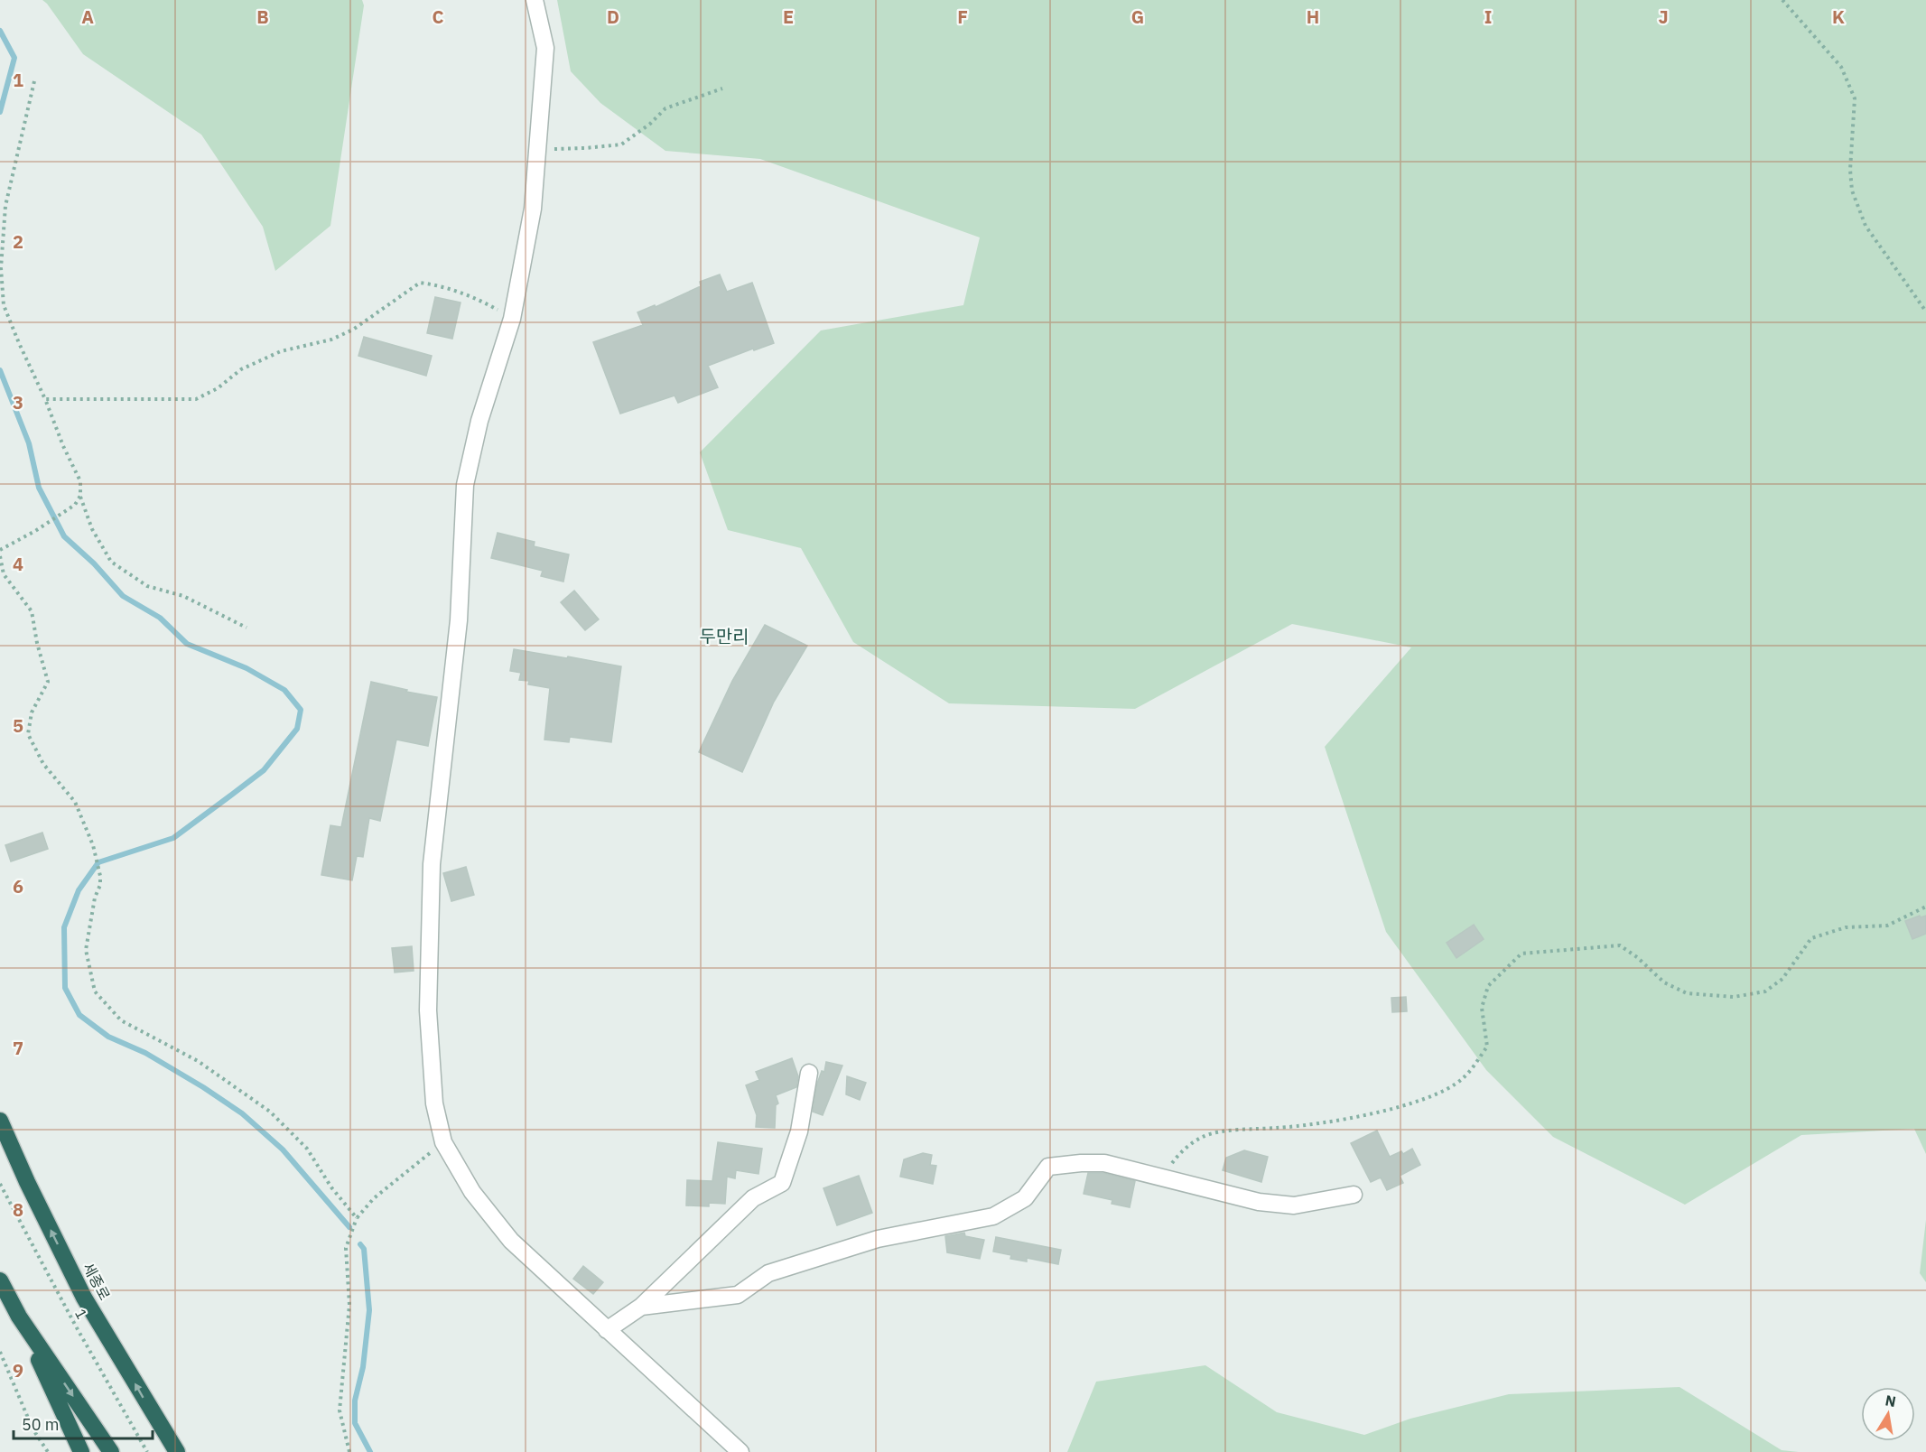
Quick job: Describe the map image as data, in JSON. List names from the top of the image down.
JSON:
{
  "streets": {
    "highway": ["세종로"],
    "path": ["1"]
  },
  "districts": ["두만리"],
  "scale_bar": "50 m",
  "north": "top",
  "grid": {
    "columns": [
      "A",
      "B",
      "C",
      "D",
      "E",
      "F",
      "G",
      "H",
      "I",
      "J",
      "K"
    ],
    "rows": [
      "1",
      "2",
      "3",
      "4",
      "5",
      "6",
      "7",
      "8",
      "9"
    ]
  }
}
